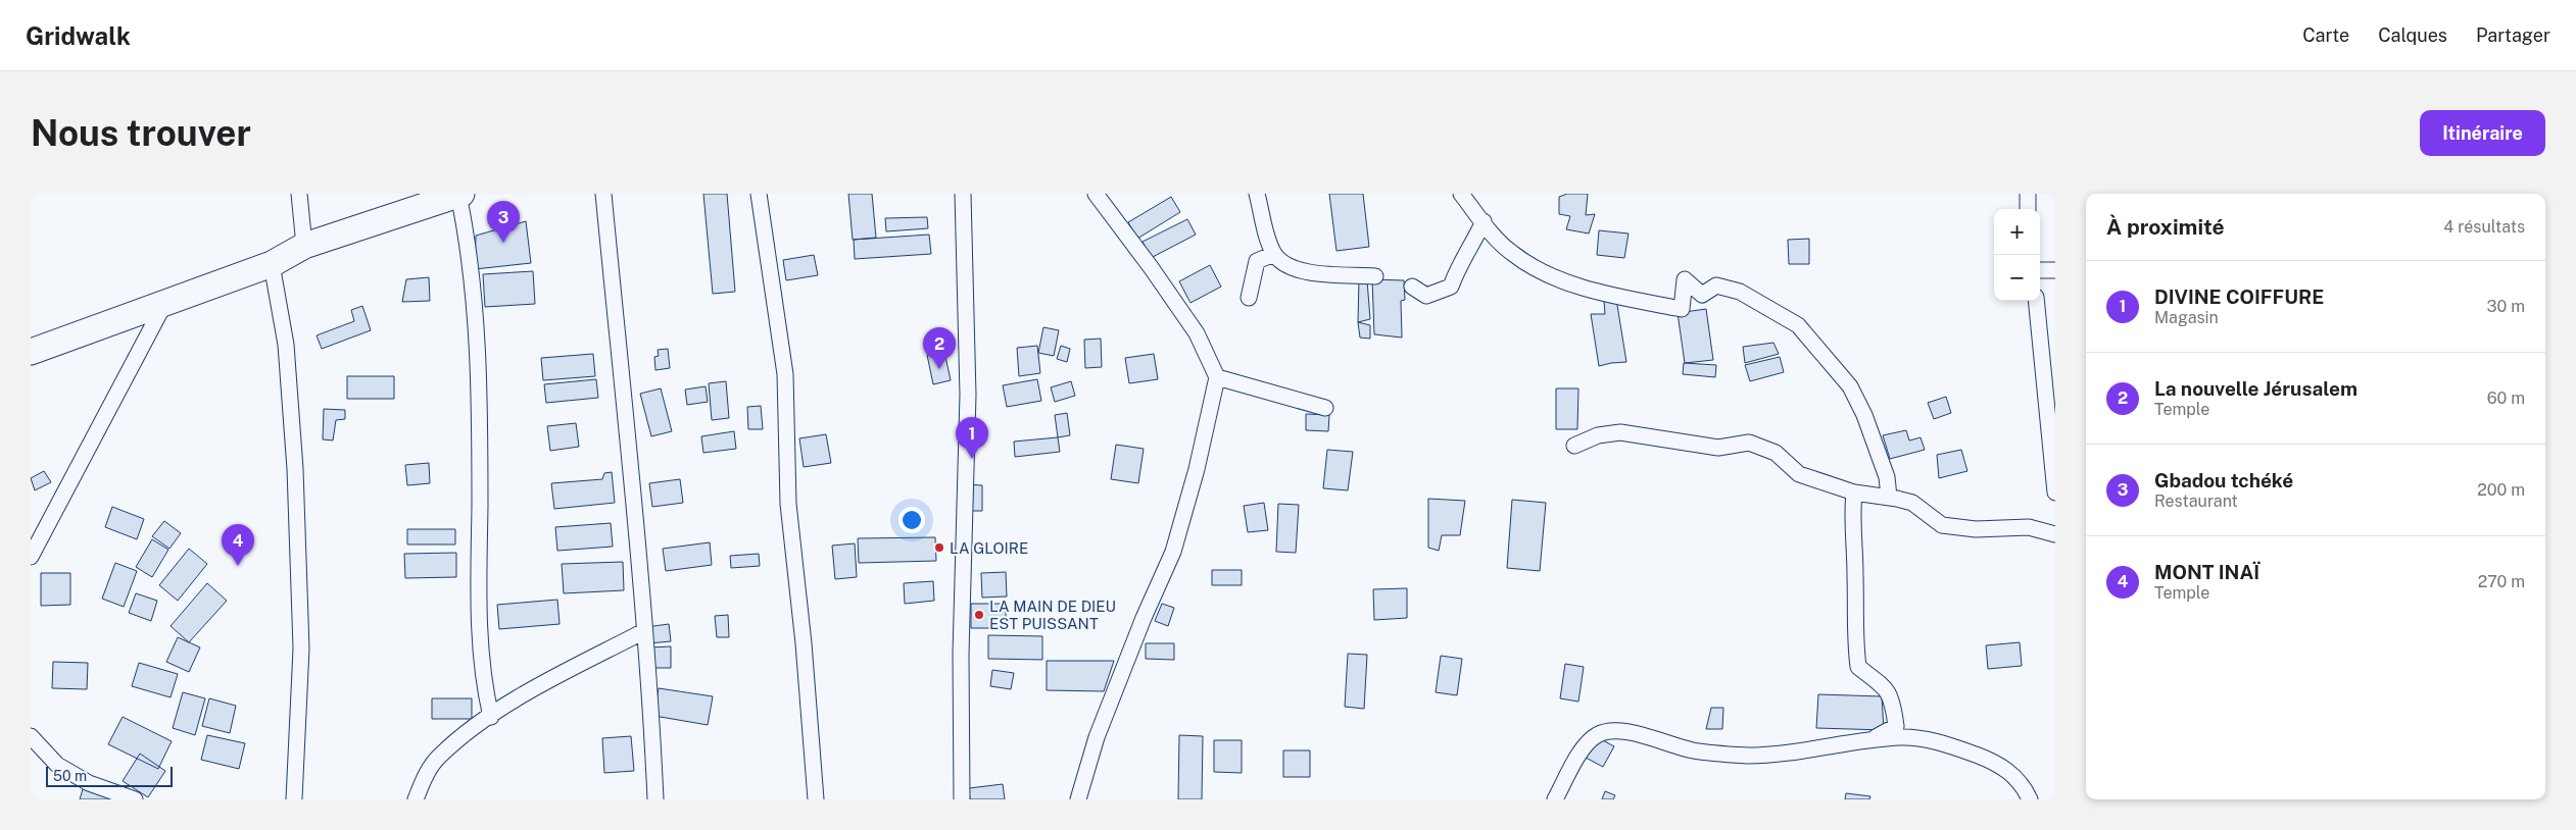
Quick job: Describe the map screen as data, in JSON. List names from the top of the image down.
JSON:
{
  "places": ["LA GLOIRE", "LA MAIN DE DIEU EST PUISSANT"],
  "scale_bar": "50 m",
  "page": {
    "header": "Gridwalk",
    "nav": ["Carte", "Calques", "Partager"],
    "buttons": "Itinéraire",
    "title": "Nous trouver",
    "heading": ["À proximité", "4 résultats"],
    "pins": [
      "3",
      "2",
      "1",
      "4"
    ],
    "map_buttons": ["+", "−"],
    "list": [
      {
        "mark": "1",
        "name": "DIVINE COIFFURE",
        "note": "Magasin",
        "value": "30 m"
      },
      {
        "mark": "2",
        "name": "La nouvelle Jérusalem",
        "note": "Temple",
        "value": "60 m"
      },
      {
        "mark": "3",
        "name": "Gbadou tchéké",
        "note": "Restaurant",
        "value": "200 m"
      },
      {
        "mark": "4",
        "name": "MONT INAÏ",
        "note": "Temple",
        "value": "270 m"
      }
    ],
    "scale": "50 m"
  }
}
